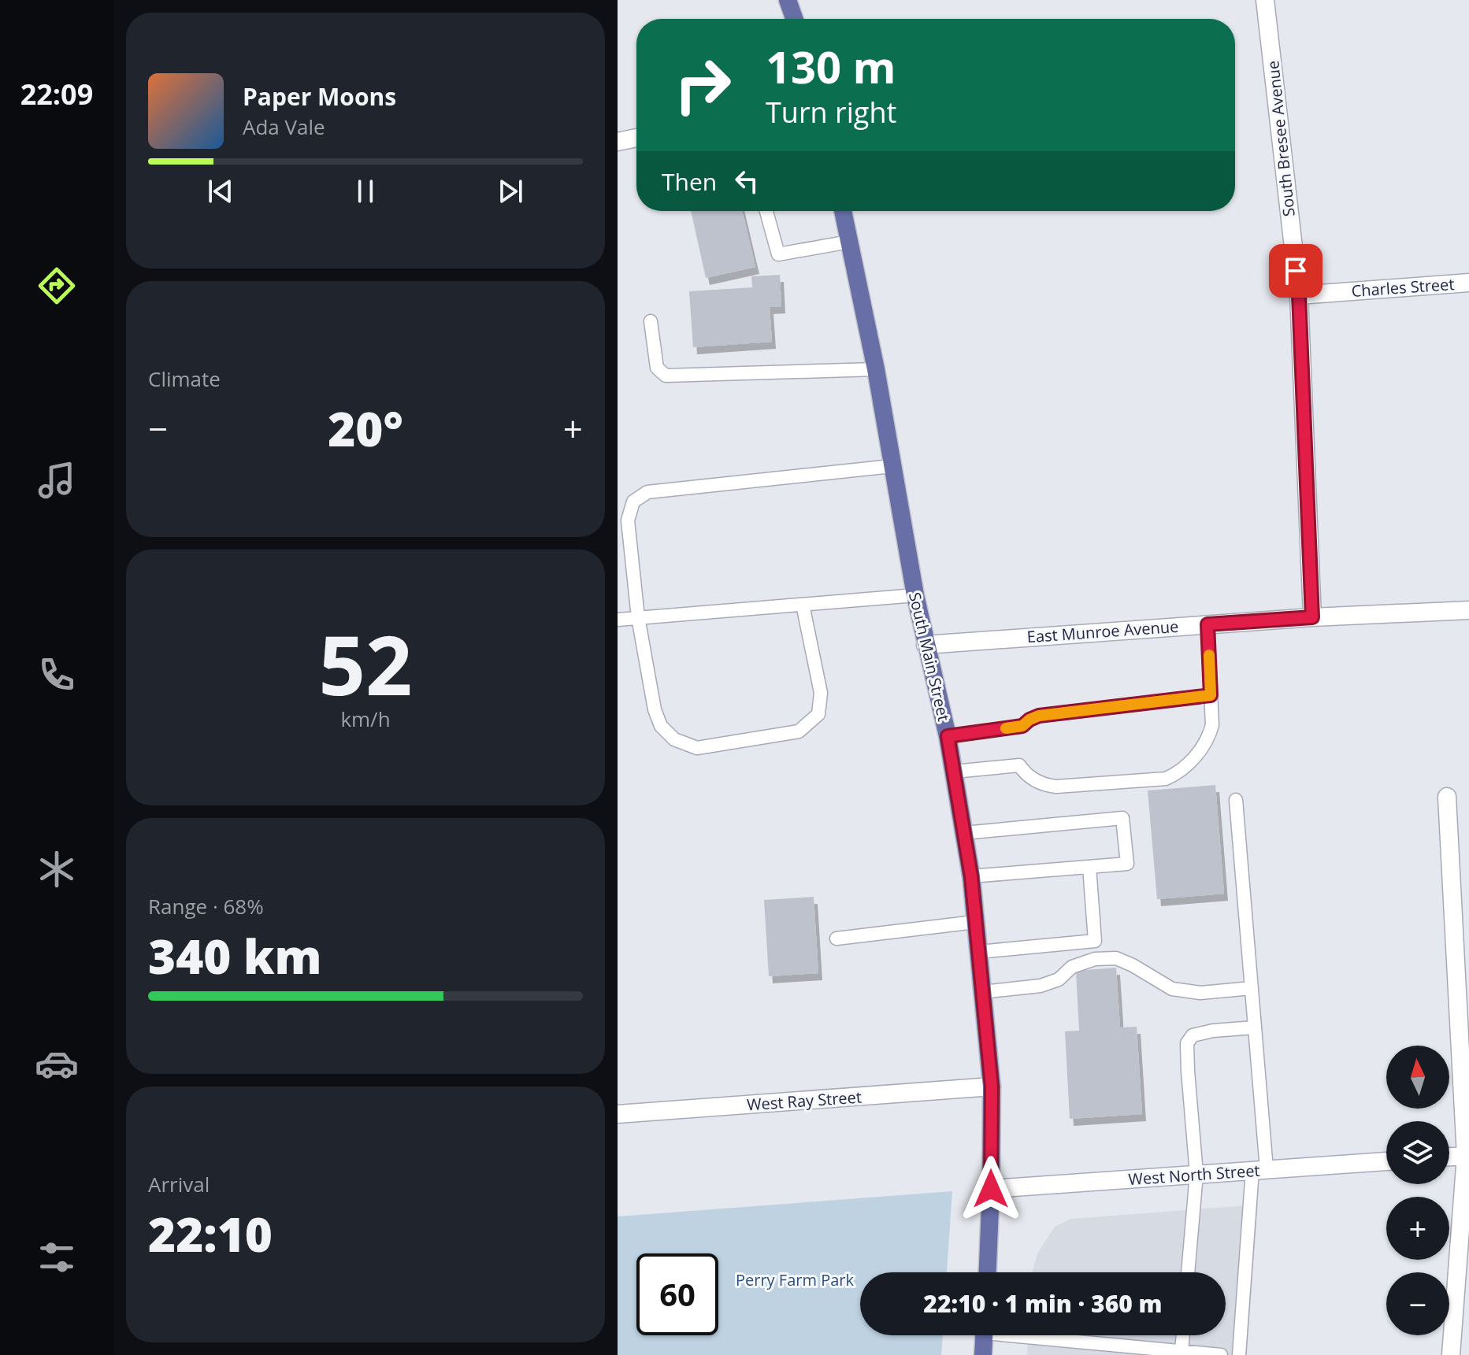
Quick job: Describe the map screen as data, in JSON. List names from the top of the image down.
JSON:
{
  "streets": {
    "main road": ["South Main Street"],
    "street": [
      "South Bresee Avenue",
      "Charles Street",
      "East Munroe Avenue",
      "West Ray Street",
      "West North Street"
    ]
  },
  "crossings": [
    ["South Bresee Avenue", "Charles Street"],
    ["South Bresee Avenue", "East Munroe Avenue"],
    ["East Munroe Avenue", "South Main Street"],
    ["South Main Street", "West Ray Street"],
    ["South Main Street", "West North Street"]
  ],
  "parks": ["Perry Farm Park"],
  "north": "top",
  "page": {
    "tabs": "22:09",
    "turn": ["130 m", "Turn right"],
    "song": ["Paper Moons", "Ada Vale"],
    "then": "Then",
    "tile": [
      "Climate",
      ["52", "km/h"],
      ["Range · 68%", "340 km"],
      ["Arrival", "22:10"]
    ],
    "heat": ["−", "20°", "+"],
    "map_buttons": ["+", "−"],
    "limit": "60",
    "trip": "22:10 · 1 min · 360 m"
  }
}
